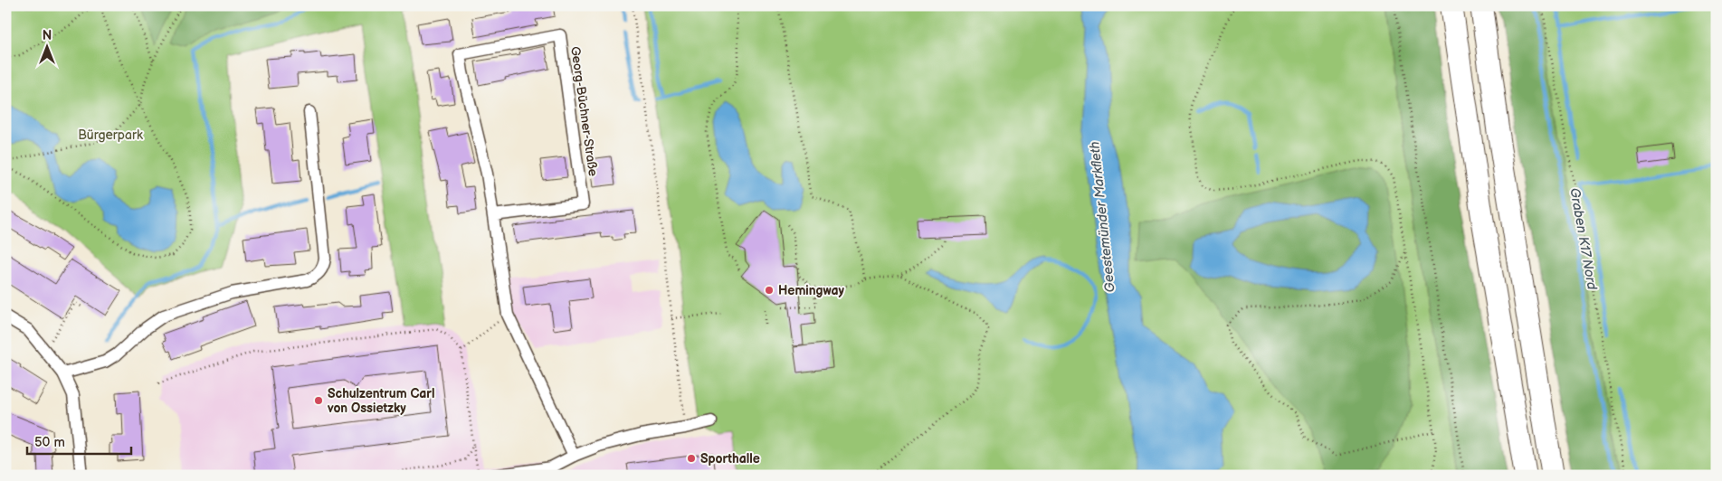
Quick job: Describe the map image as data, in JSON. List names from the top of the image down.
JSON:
{
  "streets": {
    "street": ["Georg-Büchner-Straße"]
  },
  "water": ["Geestemünder Markfleth", "Graben K17 Nord"],
  "parks": ["Bürgerpark"],
  "places": ["Hemingway", "Schulzentrum Carl von Ossietzky", "Sporthalle"],
  "scale_bar": "50 m",
  "north": "top"
}
